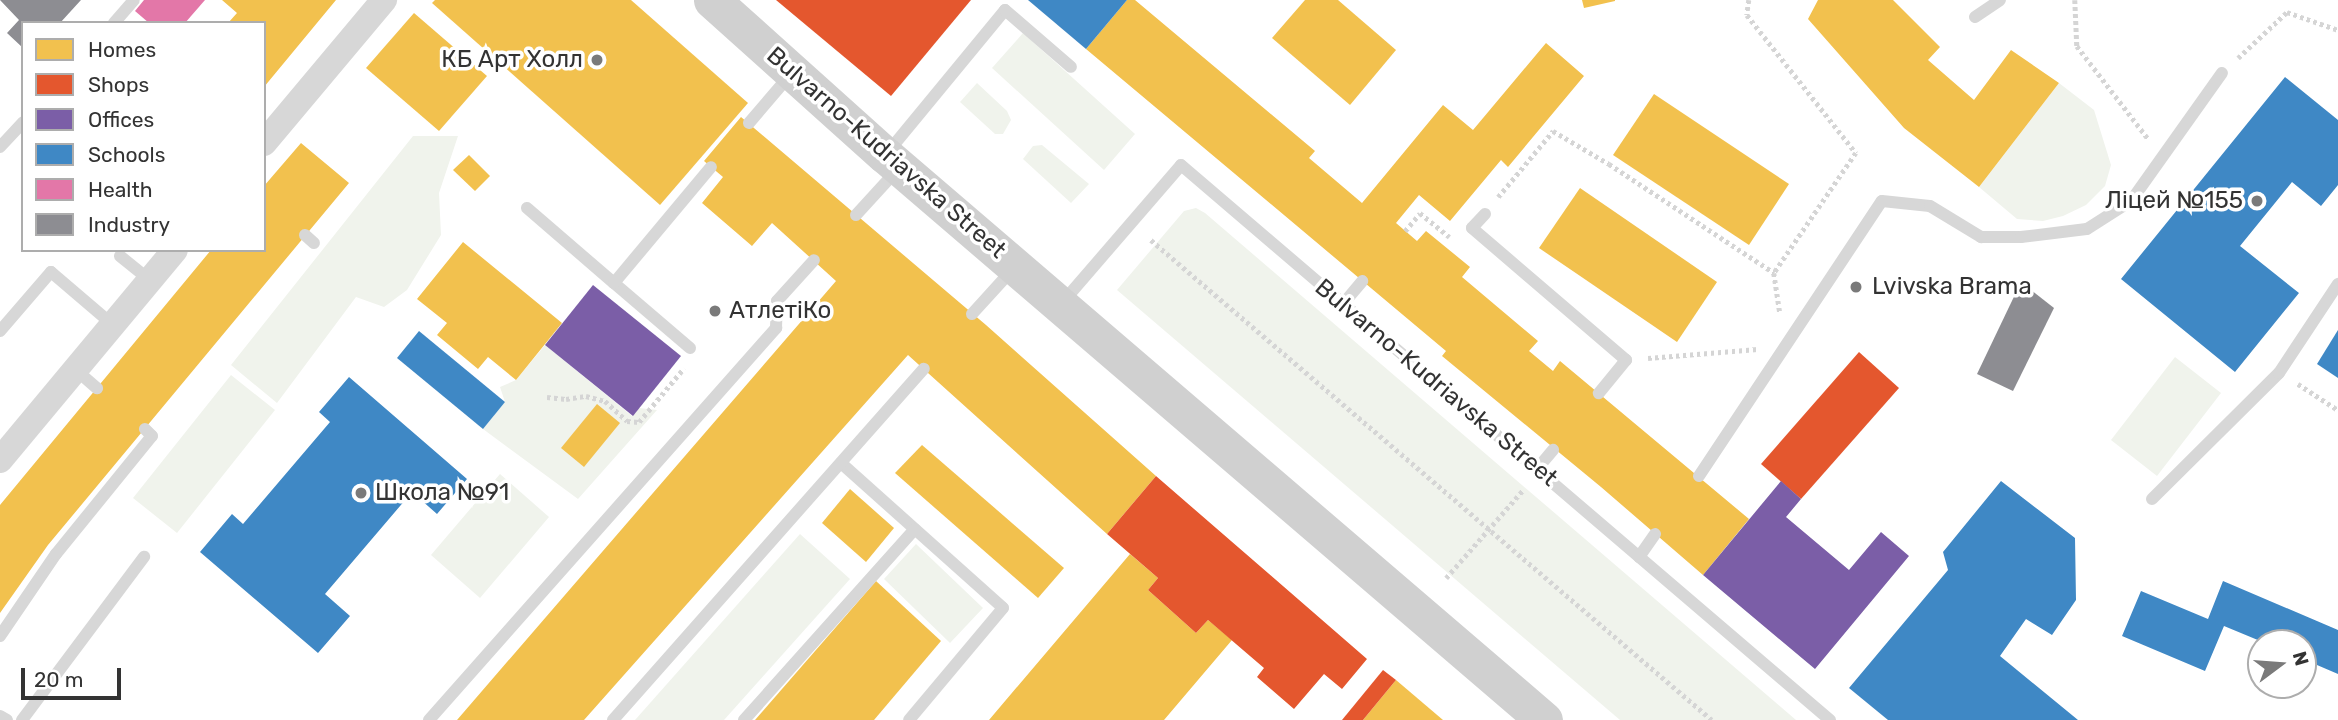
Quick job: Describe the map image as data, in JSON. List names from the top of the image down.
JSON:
{
  "streets": {
    "main road": ["Bulvarno-Kudriavska Street"]
  },
  "places": [
    "КБ Арт Холл",
    "Ліцей №155",
    "Lvivska Brama",
    "АтлетіКо",
    "Школа №91"
  ],
  "legend": [
    "Homes",
    "Shops",
    "Offices",
    "Schools",
    "Health",
    "Industry"
  ],
  "scale_bar": "20 m",
  "north": "right"
}
